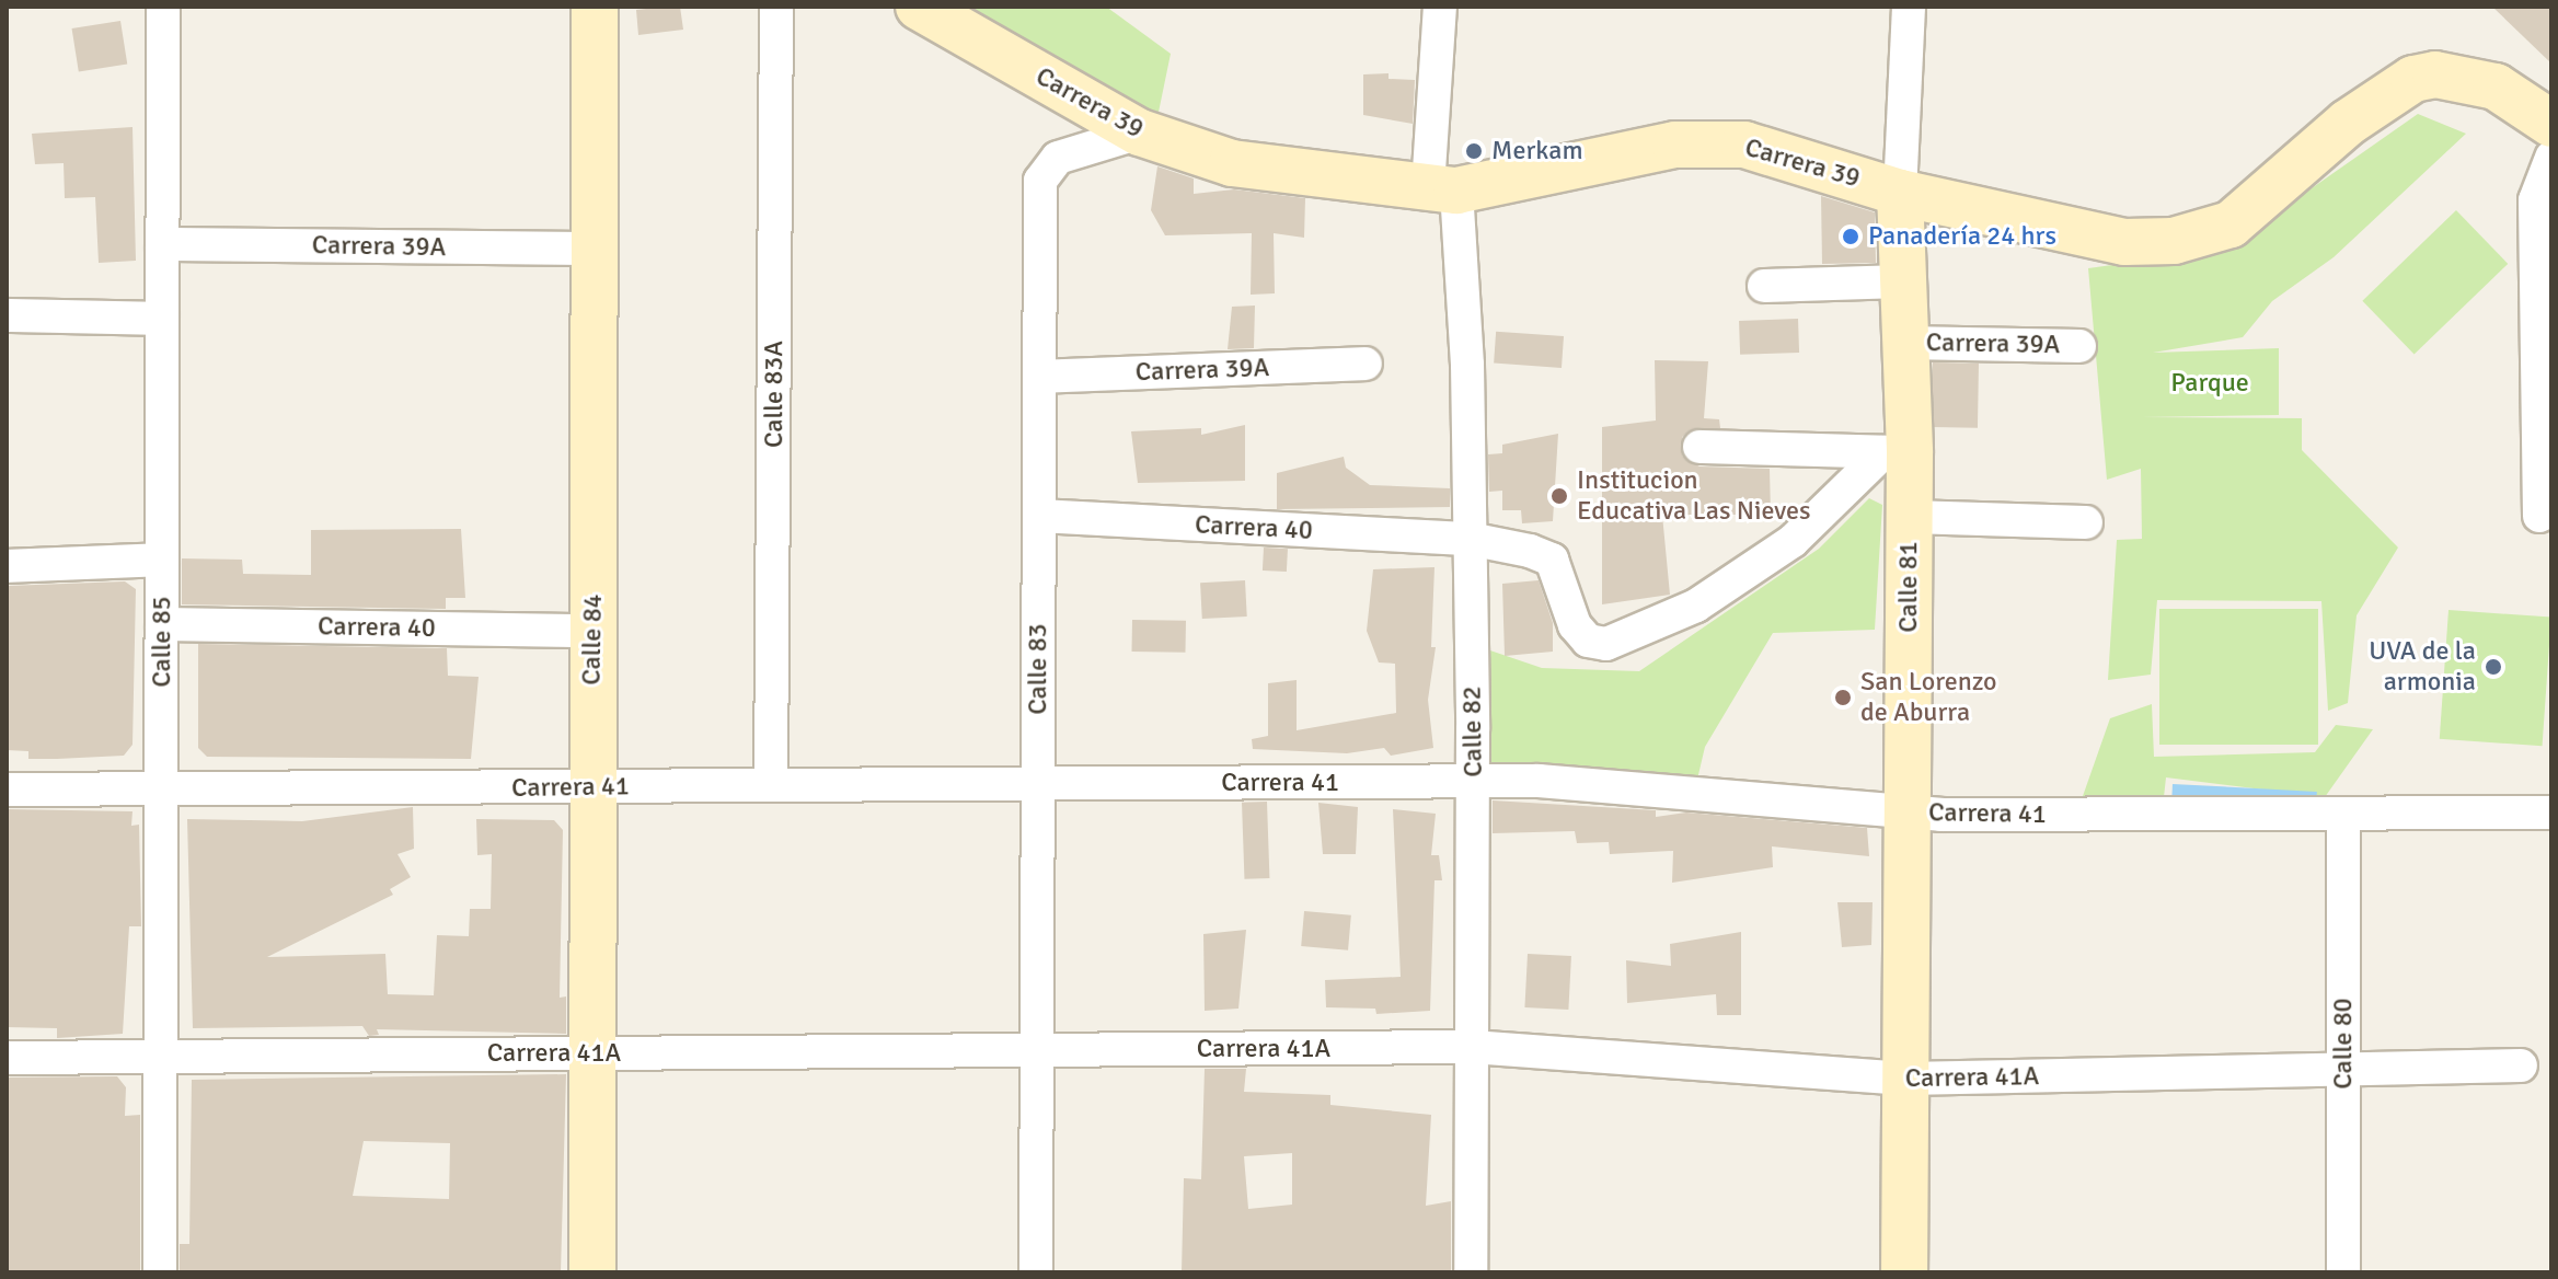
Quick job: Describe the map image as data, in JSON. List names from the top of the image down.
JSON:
{
  "streets": {
    "street": [
      "Carrera 39",
      "Carrera 39A",
      "Calle 83A",
      "Carrera 40",
      "Calle 81",
      "Calle 84",
      "Calle 85",
      "Calle 83",
      "Calle 82",
      "Carrera 41",
      "Calle 80",
      "Carrera 41A"
    ]
  },
  "crossings": [
    ["Carrera 39", "Calle 81"],
    ["Carrera 39", "Calle 83"],
    ["Carrera 39", "Calle 82"],
    ["Carrera 39A", "Calle 81"],
    ["Carrera 39A", "Calle 84"],
    ["Carrera 39A", "Calle 85"],
    ["Carrera 39A", "Calle 83"],
    ["Calle 83A", "Carrera 41"],
    ["Carrera 40", "Calle 81"],
    ["Carrera 40", "Calle 84"],
    ["Carrera 40", "Calle 85"],
    ["Carrera 40", "Calle 83"],
    ["Carrera 40", "Calle 82"],
    ["Calle 81", "Carrera 41"],
    ["Calle 81", "Carrera 41A"],
    ["Calle 84", "Carrera 41"],
    ["Calle 84", "Carrera 41A"],
    ["Calle 85", "Carrera 41"],
    ["Calle 85", "Carrera 41A"],
    ["Calle 83", "Carrera 41"],
    ["Calle 83", "Carrera 41A"],
    ["Calle 82", "Carrera 41"],
    ["Calle 82", "Carrera 41A"],
    ["Carrera 41", "Calle 80"],
    ["Calle 80", "Carrera 41A"]
  ],
  "parks": ["Parque"],
  "places": [
    "Merkam",
    "Panadería 24 hrs",
    "Institucion Educativa Las Nieves",
    "UVA de la armonia",
    "San Lorenzo de Aburra"
  ]
}
